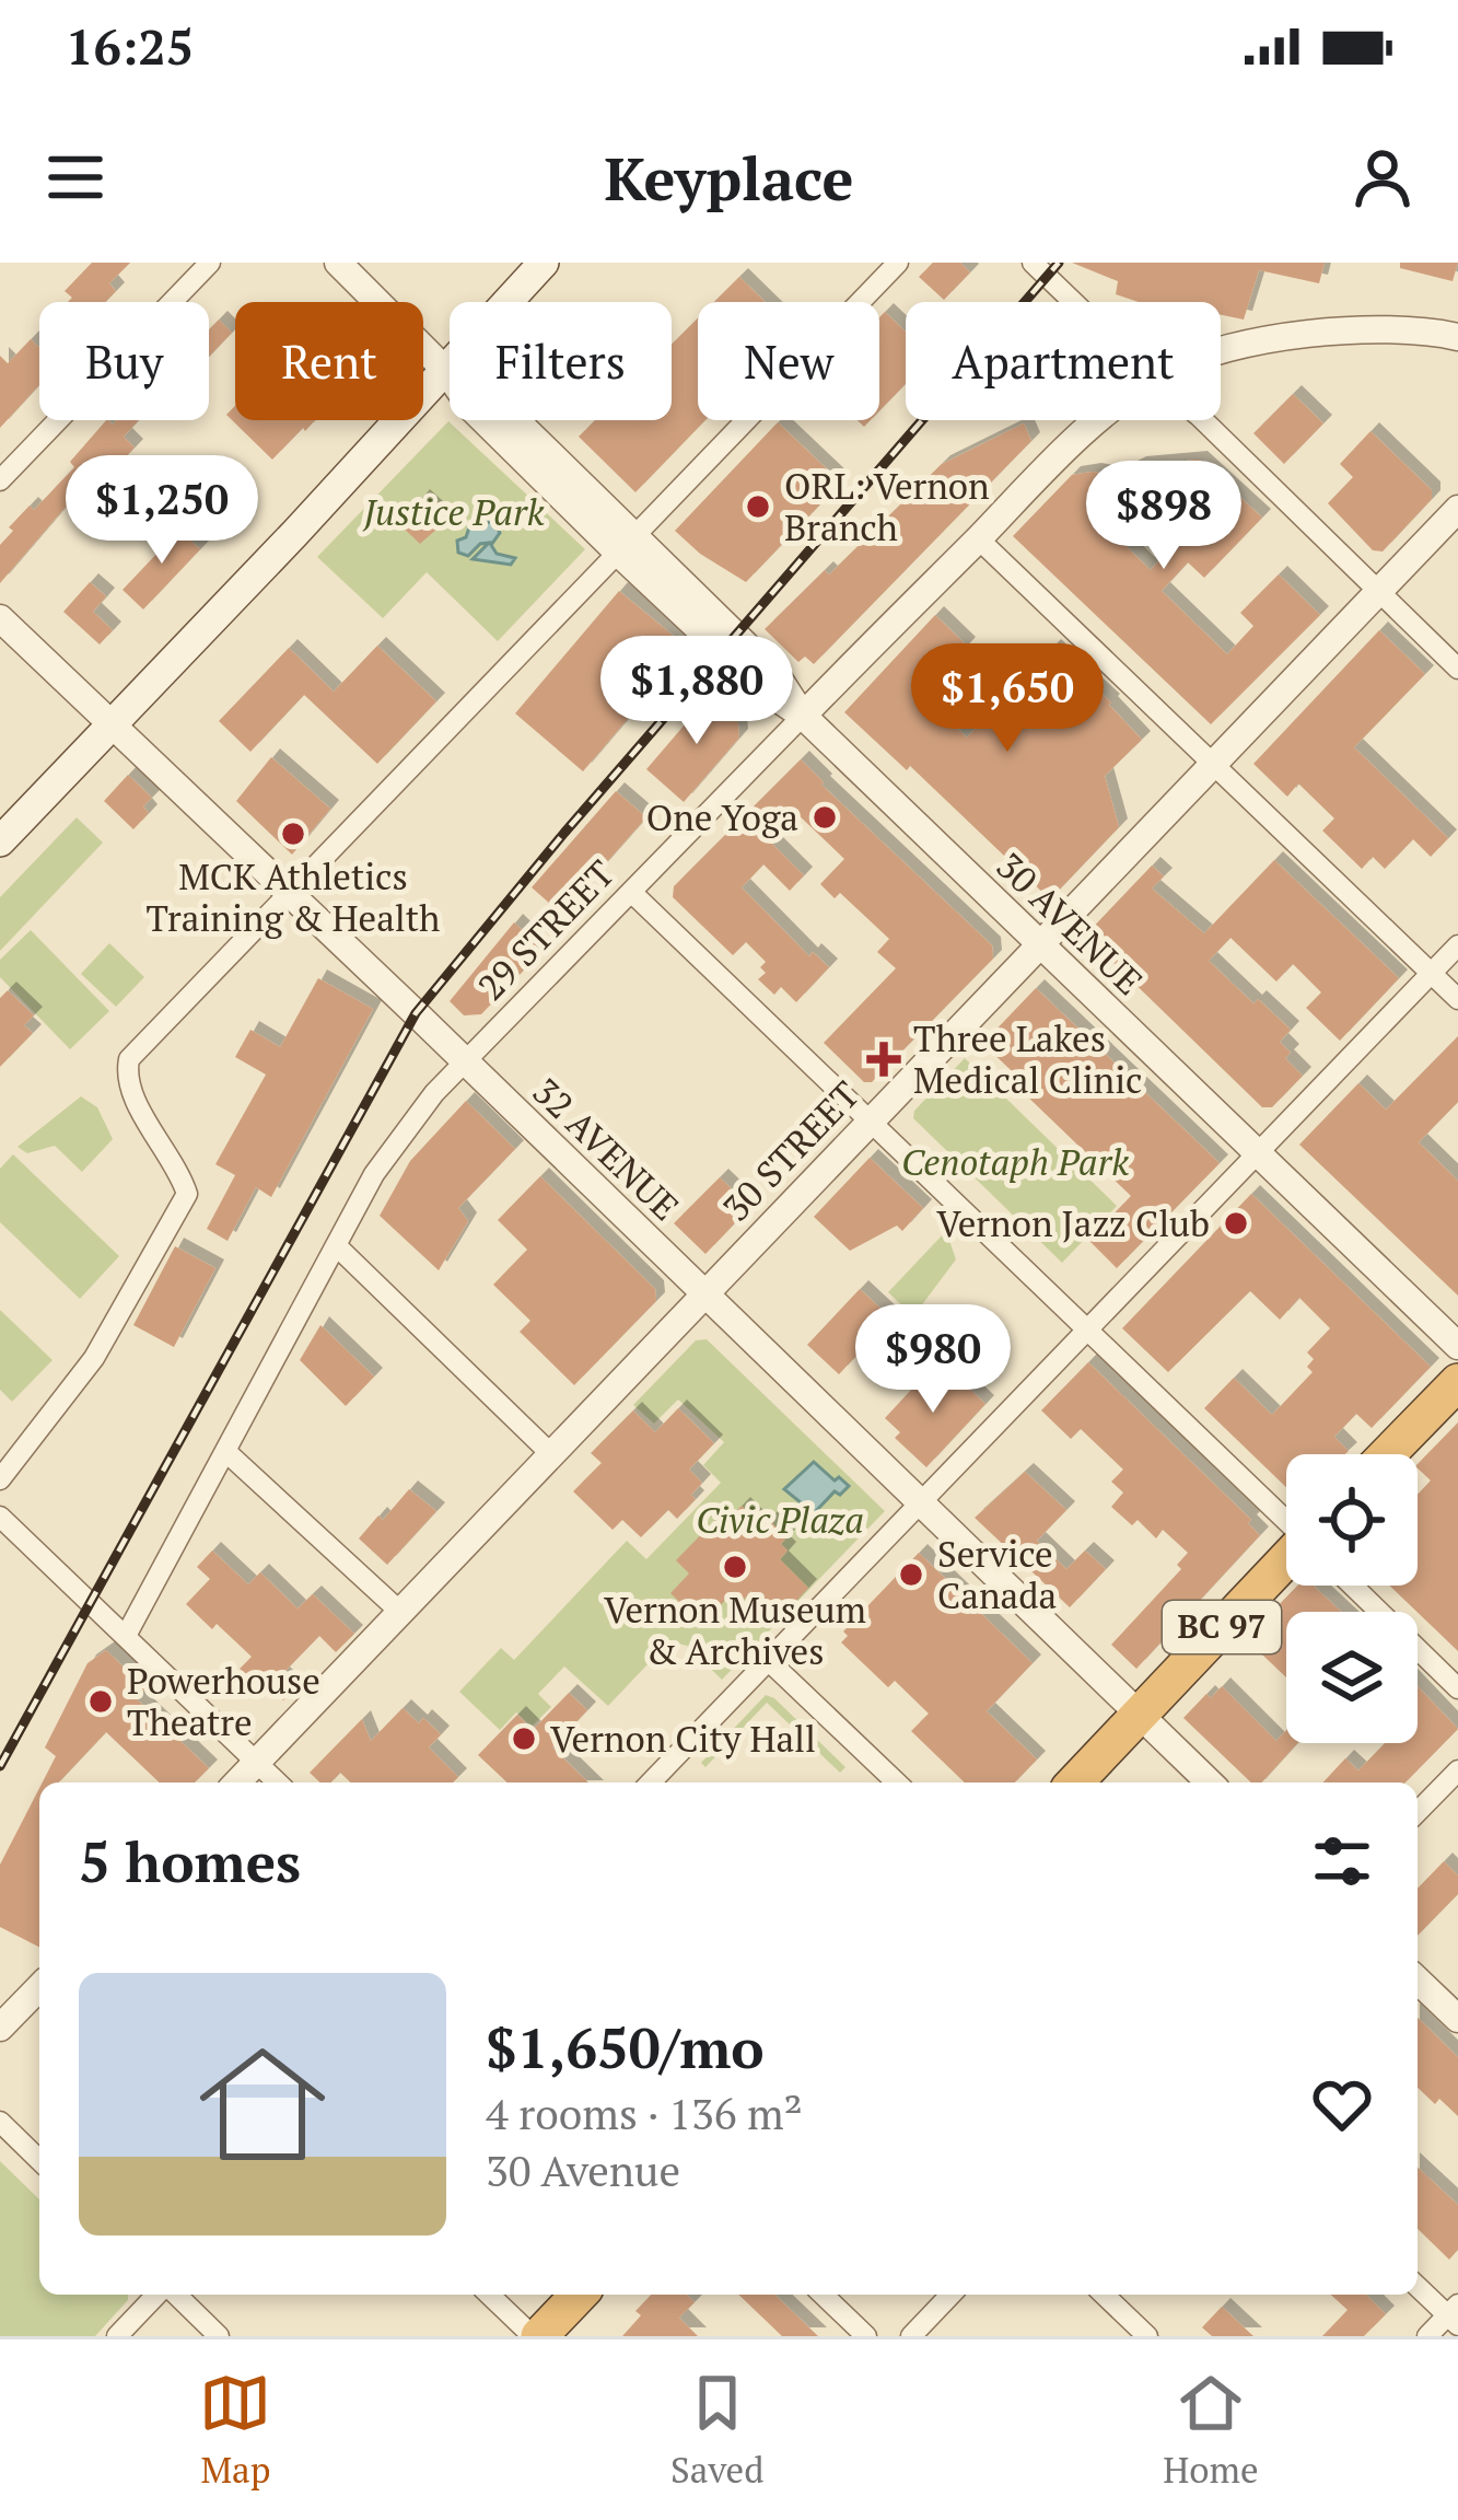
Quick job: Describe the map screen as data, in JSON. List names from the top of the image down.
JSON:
{
  "streets": {
    "highway": ["BC 97"],
    "street": [
      "30 AVENUE",
      "29 STREET",
      "32 AVENUE",
      "30 STREET"
    ]
  },
  "crossings": [
    ["30 AVENUE", "29 STREET"],
    ["30 AVENUE", "30 STREET"],
    ["29 STREET", "32 AVENUE"],
    ["32 AVENUE", "30 STREET"],
    ["32 AVENUE", "BC 97"]
  ],
  "parks": ["Justice Park", "Cenotaph Park", "Civic Plaza"],
  "places": {
    "other": [
      "ORL: Vernon Branch",
      "One Yoga",
      "MCK Athletics Training & Health",
      "Vernon Jazz Club",
      "Vernon Museum & Archives",
      "Service Canada",
      "Powerhouse Theatre",
      "Vernon City Hall"
    ],
    "health": ["Three Lakes Medical Clinic"]
  },
  "page": {
    "status": "16:25",
    "header": "Keyplace",
    "chip": [
      "Buy",
      "Rent",
      "Filters",
      "New",
      "Apartment"
    ],
    "price": [
      "$1,250",
      "$898",
      "$1,880",
      "$1,650",
      "$980"
    ],
    "heading": "5 homes",
    "list": [
      {
        "name": "$1,650/mo",
        "note": "4 rooms · 136 m² · 30 Avenue"
      }
    ],
    "tabs": ["Map", "Saved", "Home"]
  }
}
